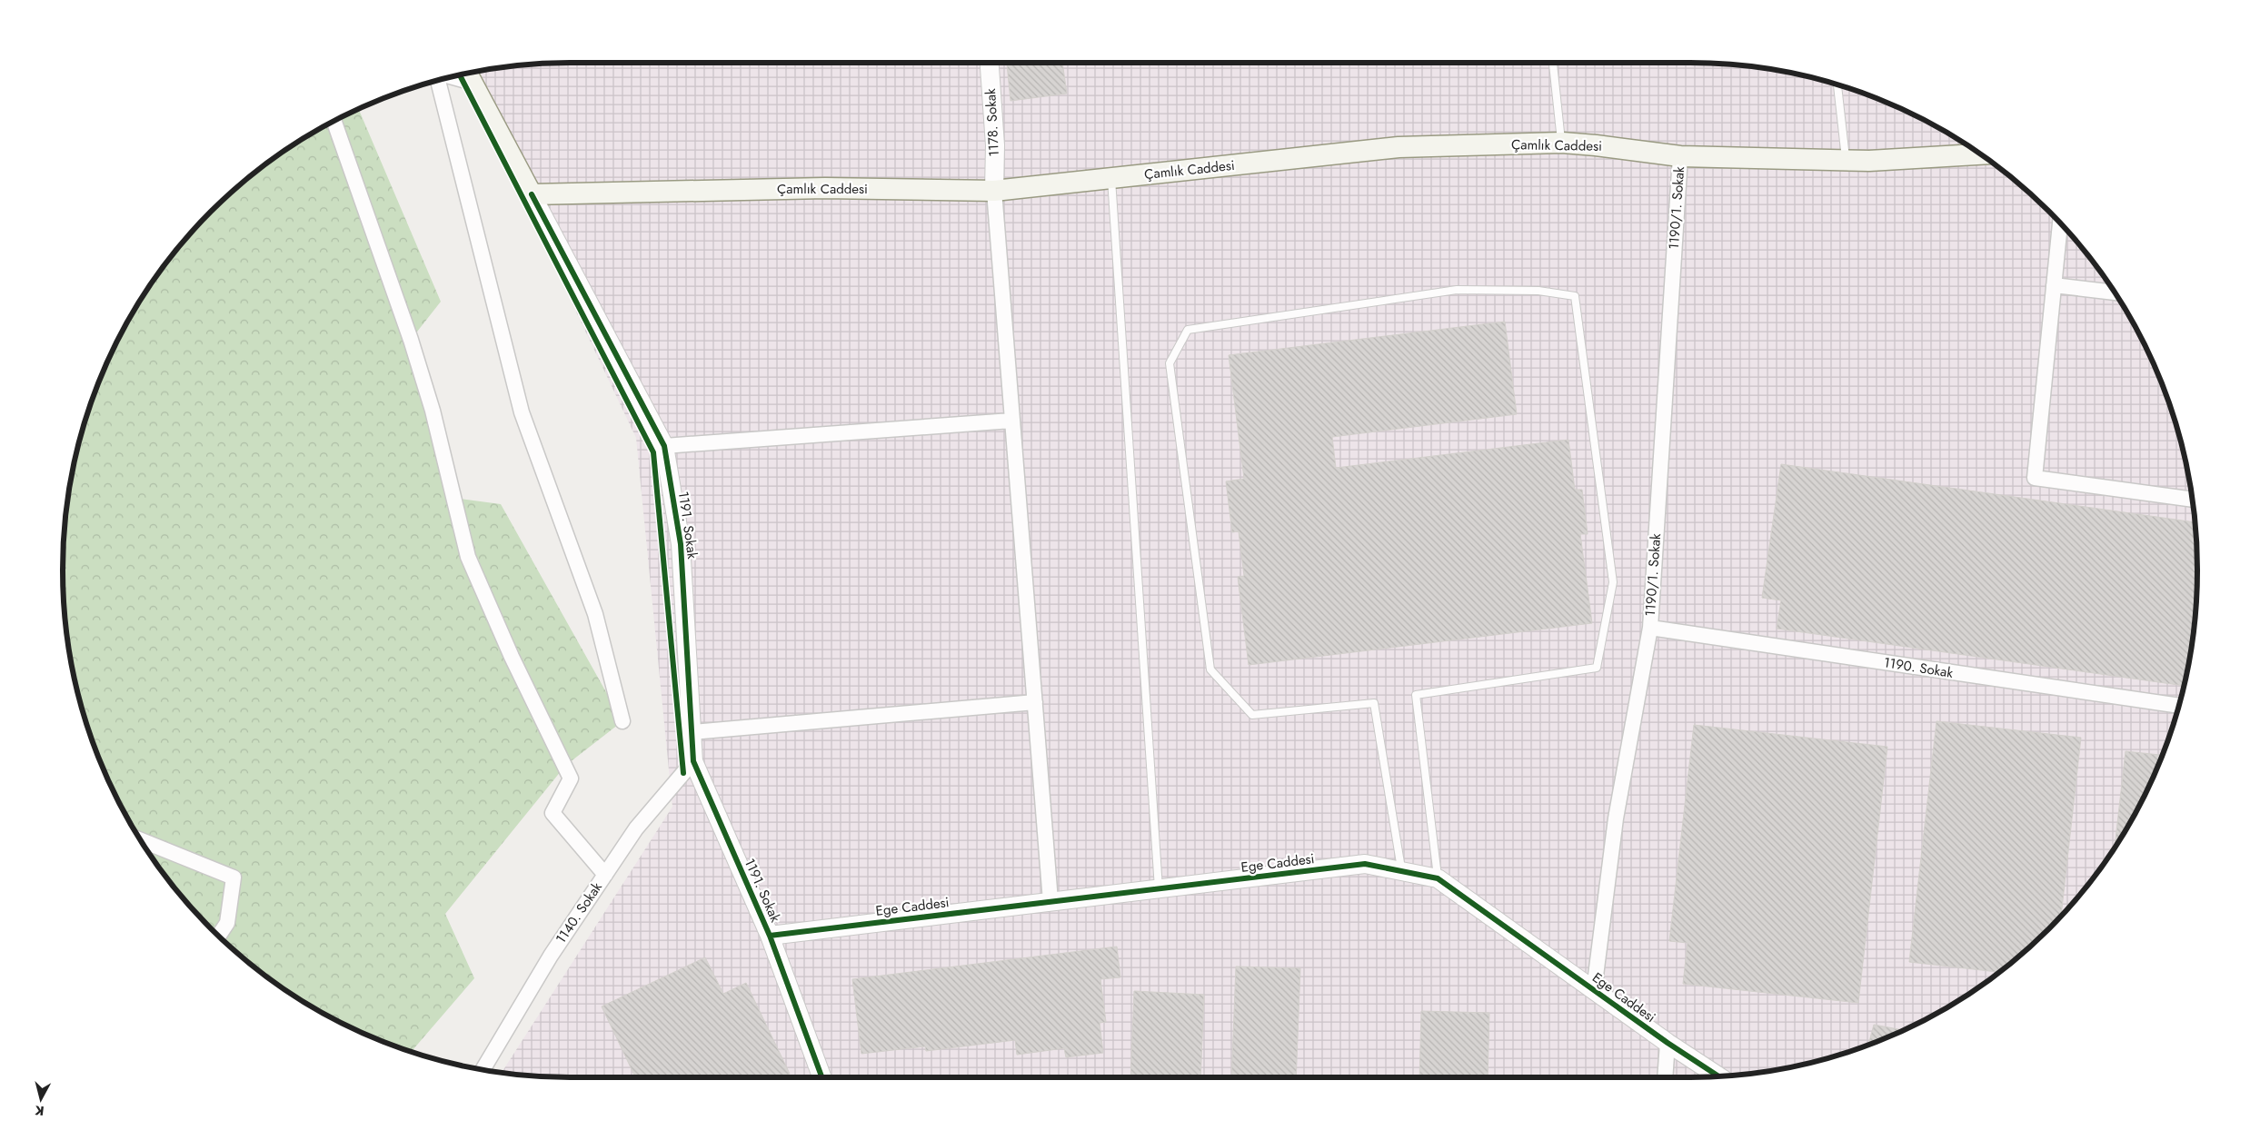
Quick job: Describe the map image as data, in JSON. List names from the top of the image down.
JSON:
{
  "streets": {
    "main road": ["Çamlık Caddesi"],
    "street": [
      "1178. Sokak",
      "1190/1. Sokak",
      "1191. Sokak",
      "1190. Sokak",
      "Ege Caddesi",
      "1140. Sokak"
    ]
  },
  "crossings": [
    ["1178. Sokak", "Çamlık Caddesi"],
    ["Çamlık Caddesi", "1190/1. Sokak"],
    ["Çamlık Caddesi", "1191. Sokak"],
    ["1190/1. Sokak", "1190. Sokak"],
    ["1190/1. Sokak", "Ege Caddesi"],
    ["1191. Sokak", "Ege Caddesi"],
    ["1191. Sokak", "1140. Sokak"]
  ],
  "north": "bottom"
}
